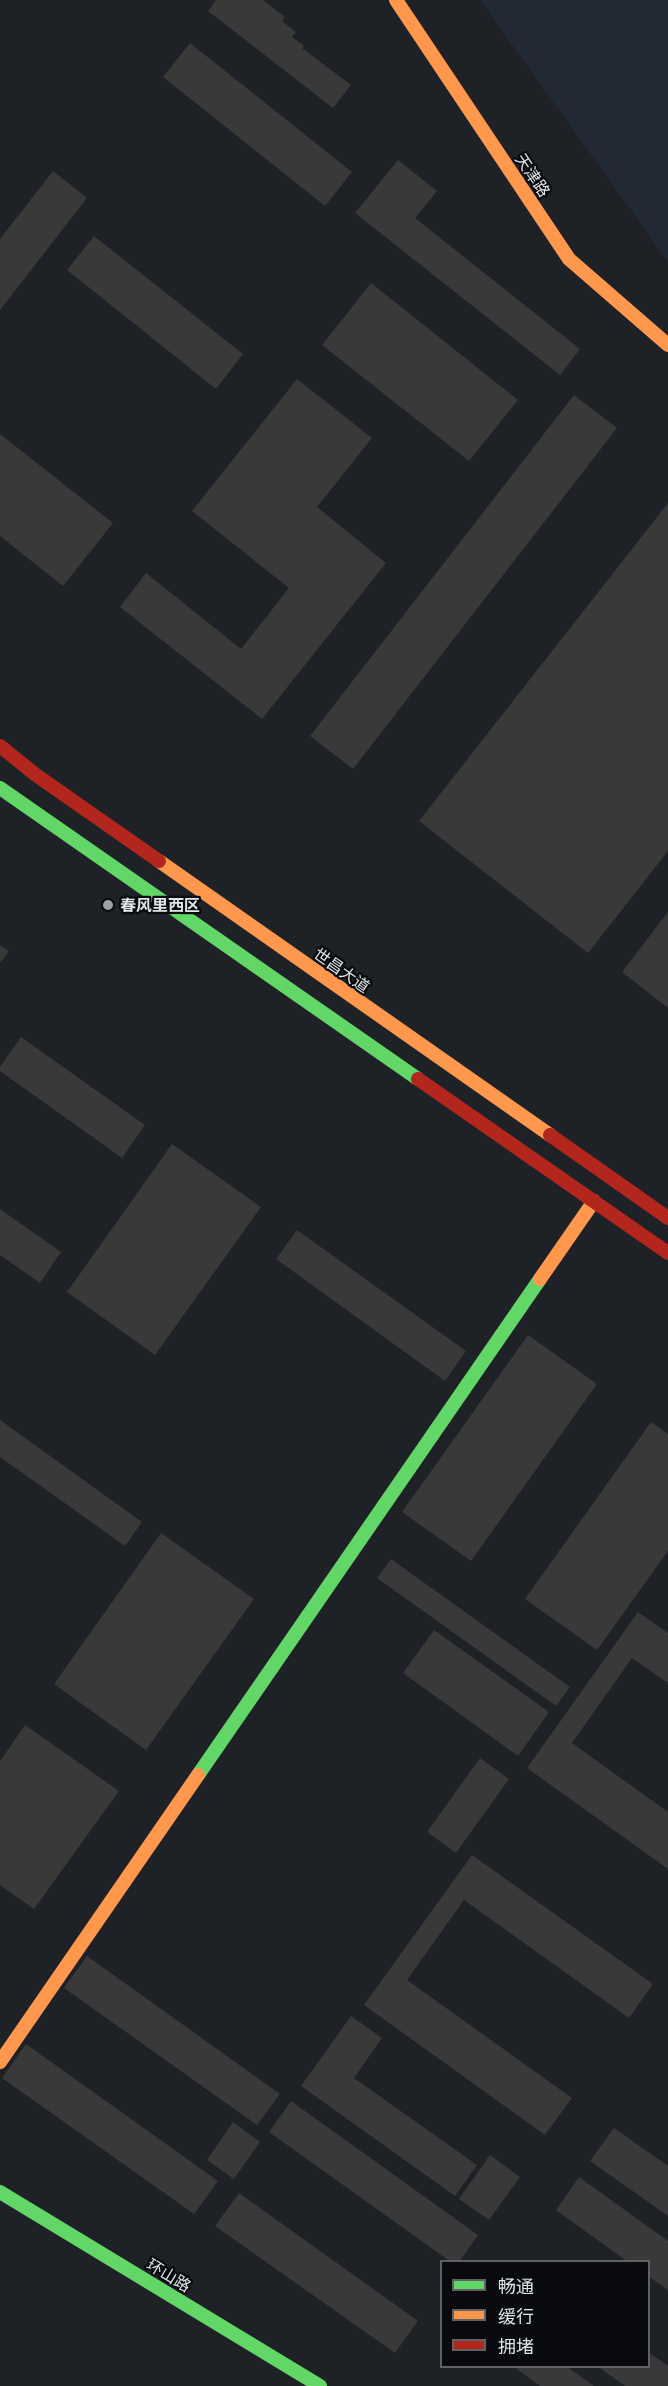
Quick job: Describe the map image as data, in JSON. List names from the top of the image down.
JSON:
{
  "streets": {
    "main road": ["天津路", "世昌大道", "环山路"]
  },
  "places": ["春风里西区"],
  "legend": ["畅通", "缓行", "拥堵"]
}
